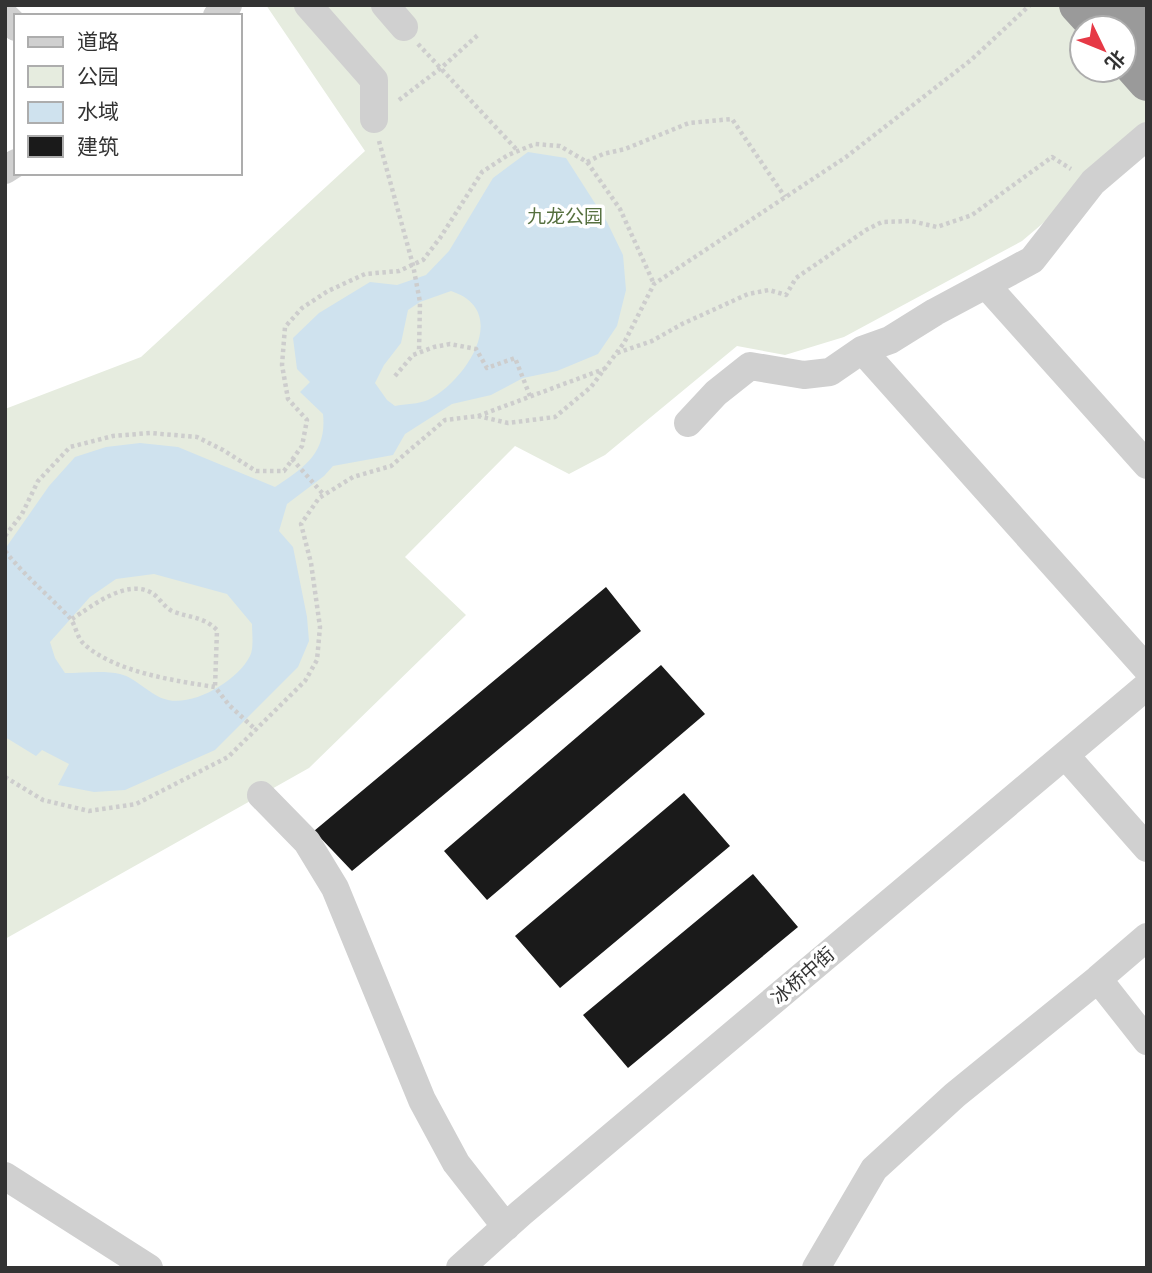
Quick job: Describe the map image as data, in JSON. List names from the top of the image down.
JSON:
{
  "streets": {
    "street": ["冰桥中街"]
  },
  "parks": ["九龙公园"],
  "legend": [
    "道路",
    "公园",
    "水域",
    "建筑"
  ],
  "north": "bottom right"
}
